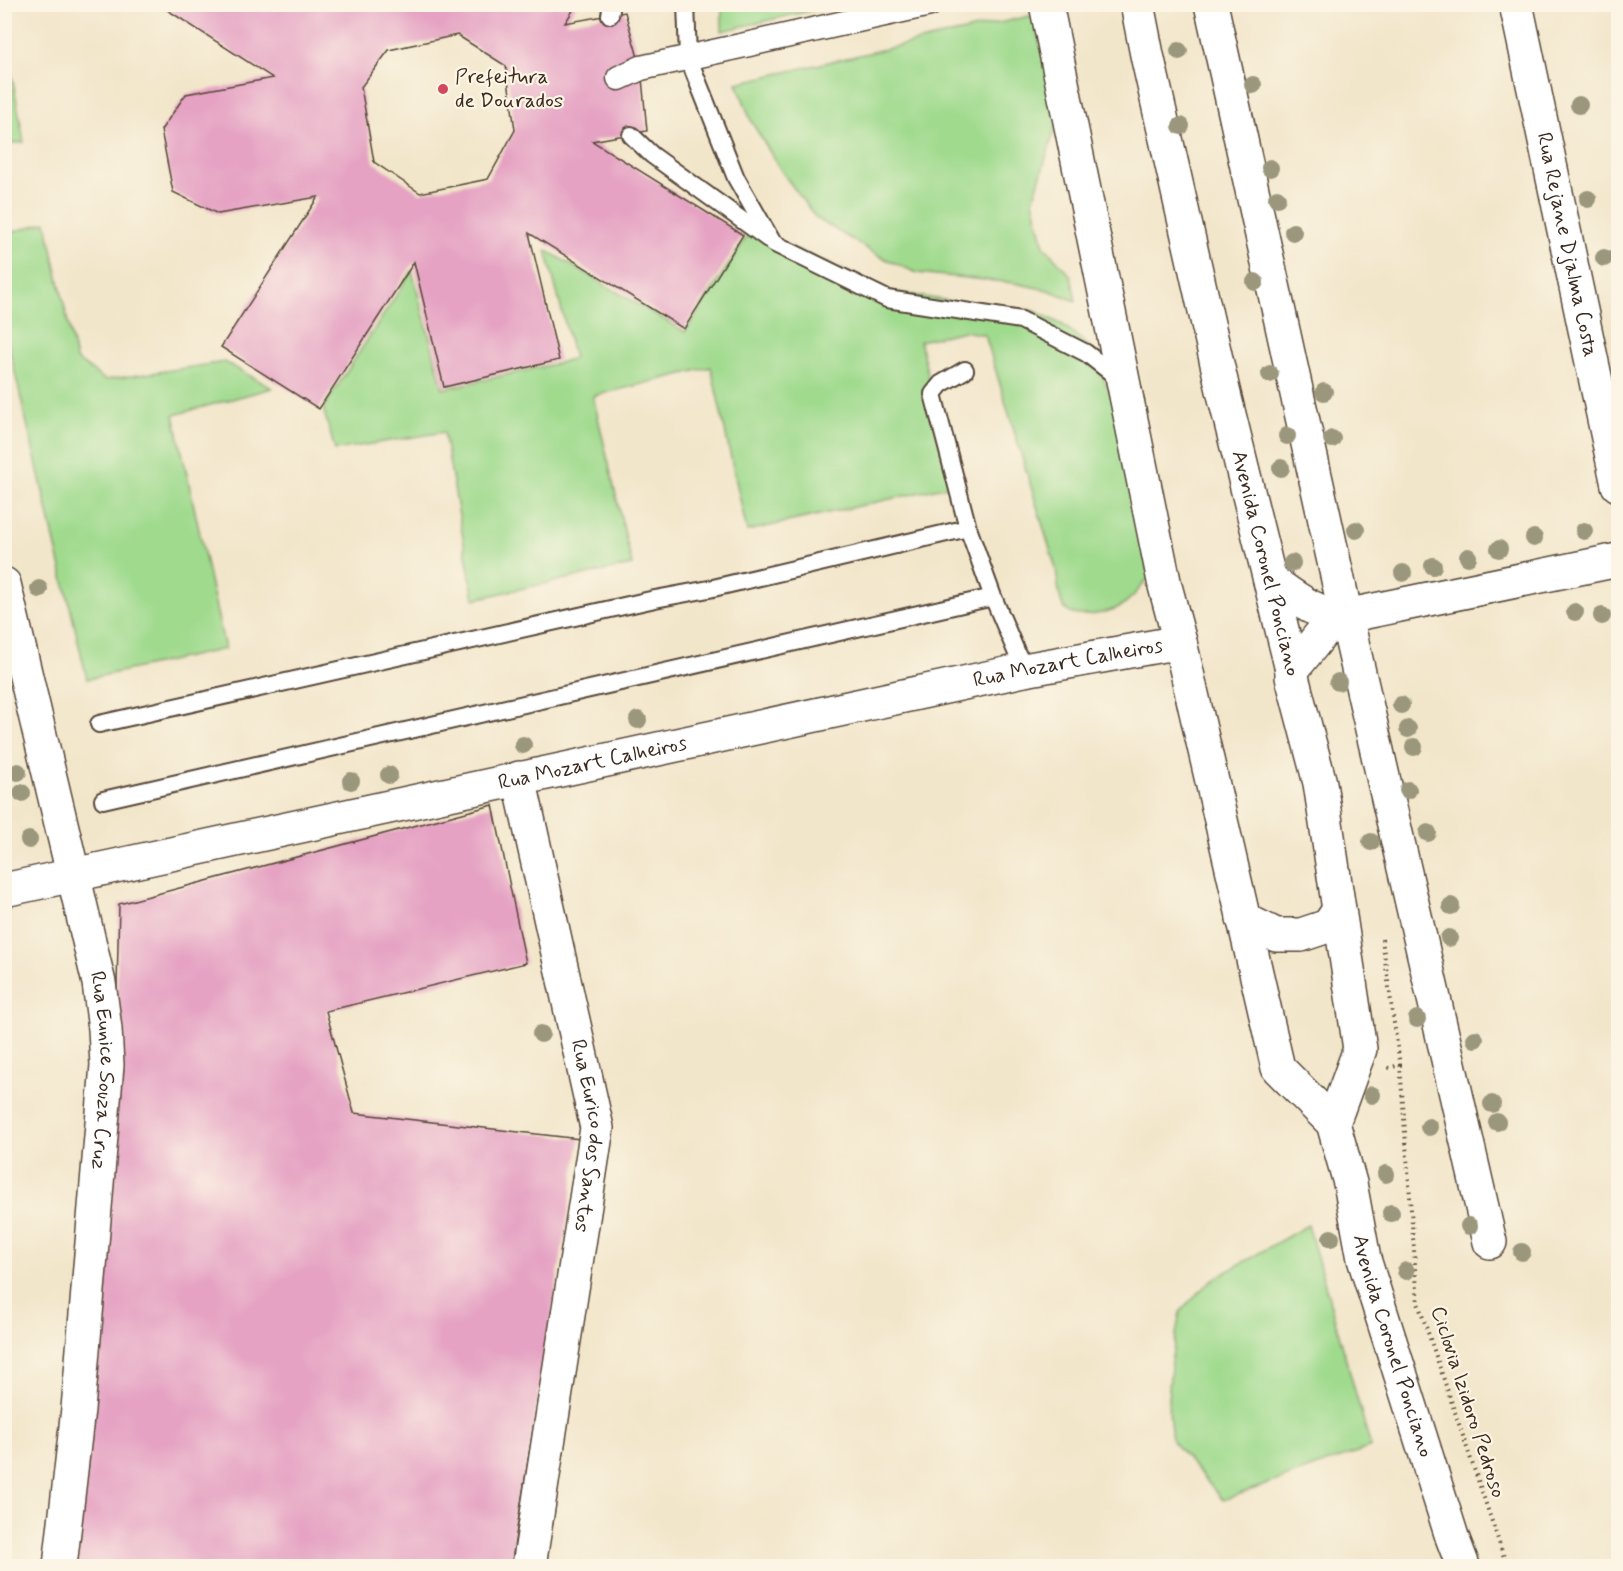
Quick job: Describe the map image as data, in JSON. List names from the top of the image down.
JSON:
{
  "streets": {
    "street": [
      "Rua Rejane Djalma Costa",
      "Avenida Coronel Ponciano",
      "Rua Mozart Calheiros",
      "Rua Eunice Souza Cruz",
      "Rua Eurico dos Santos"
    ],
    "path": ["Ciclovia Izidoro Pedroso"]
  },
  "crossings": [
    ["Avenida Coronel Ponciano", "Rua Mozart Calheiros"],
    ["Rua Mozart Calheiros", "Rua Eunice Souza Cruz"],
    ["Rua Mozart Calheiros", "Rua Eurico dos Santos"]
  ],
  "places": ["Prefeitura de Dourados"]
}
